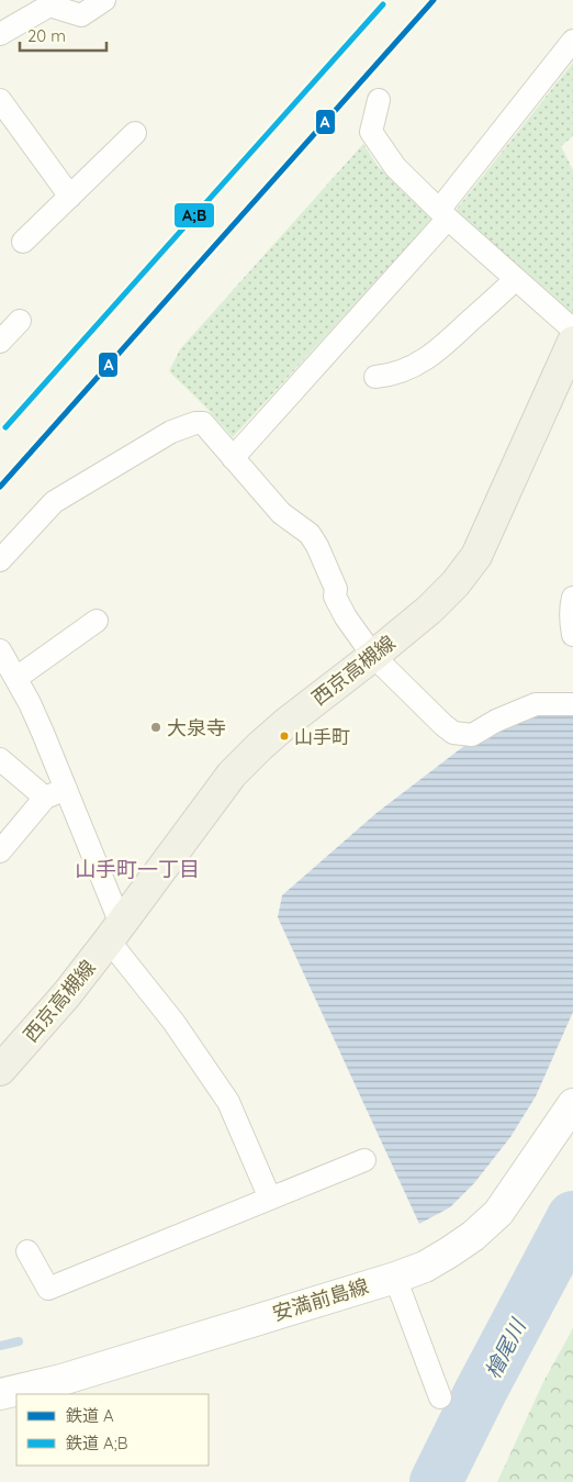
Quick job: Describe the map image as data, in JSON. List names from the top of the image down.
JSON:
{
  "streets": {
    "main road": ["西京高槻線", "安満前島線"]
  },
  "districts": ["山手町一丁目"],
  "water": ["檜尾川"],
  "places": ["大泉寺", "山手町"],
  "lines": ["rail line A", "rail line A;B"],
  "legend": ["鉄道 A", "鉄道 A;B"],
  "scale_bar": "20 m"
}
